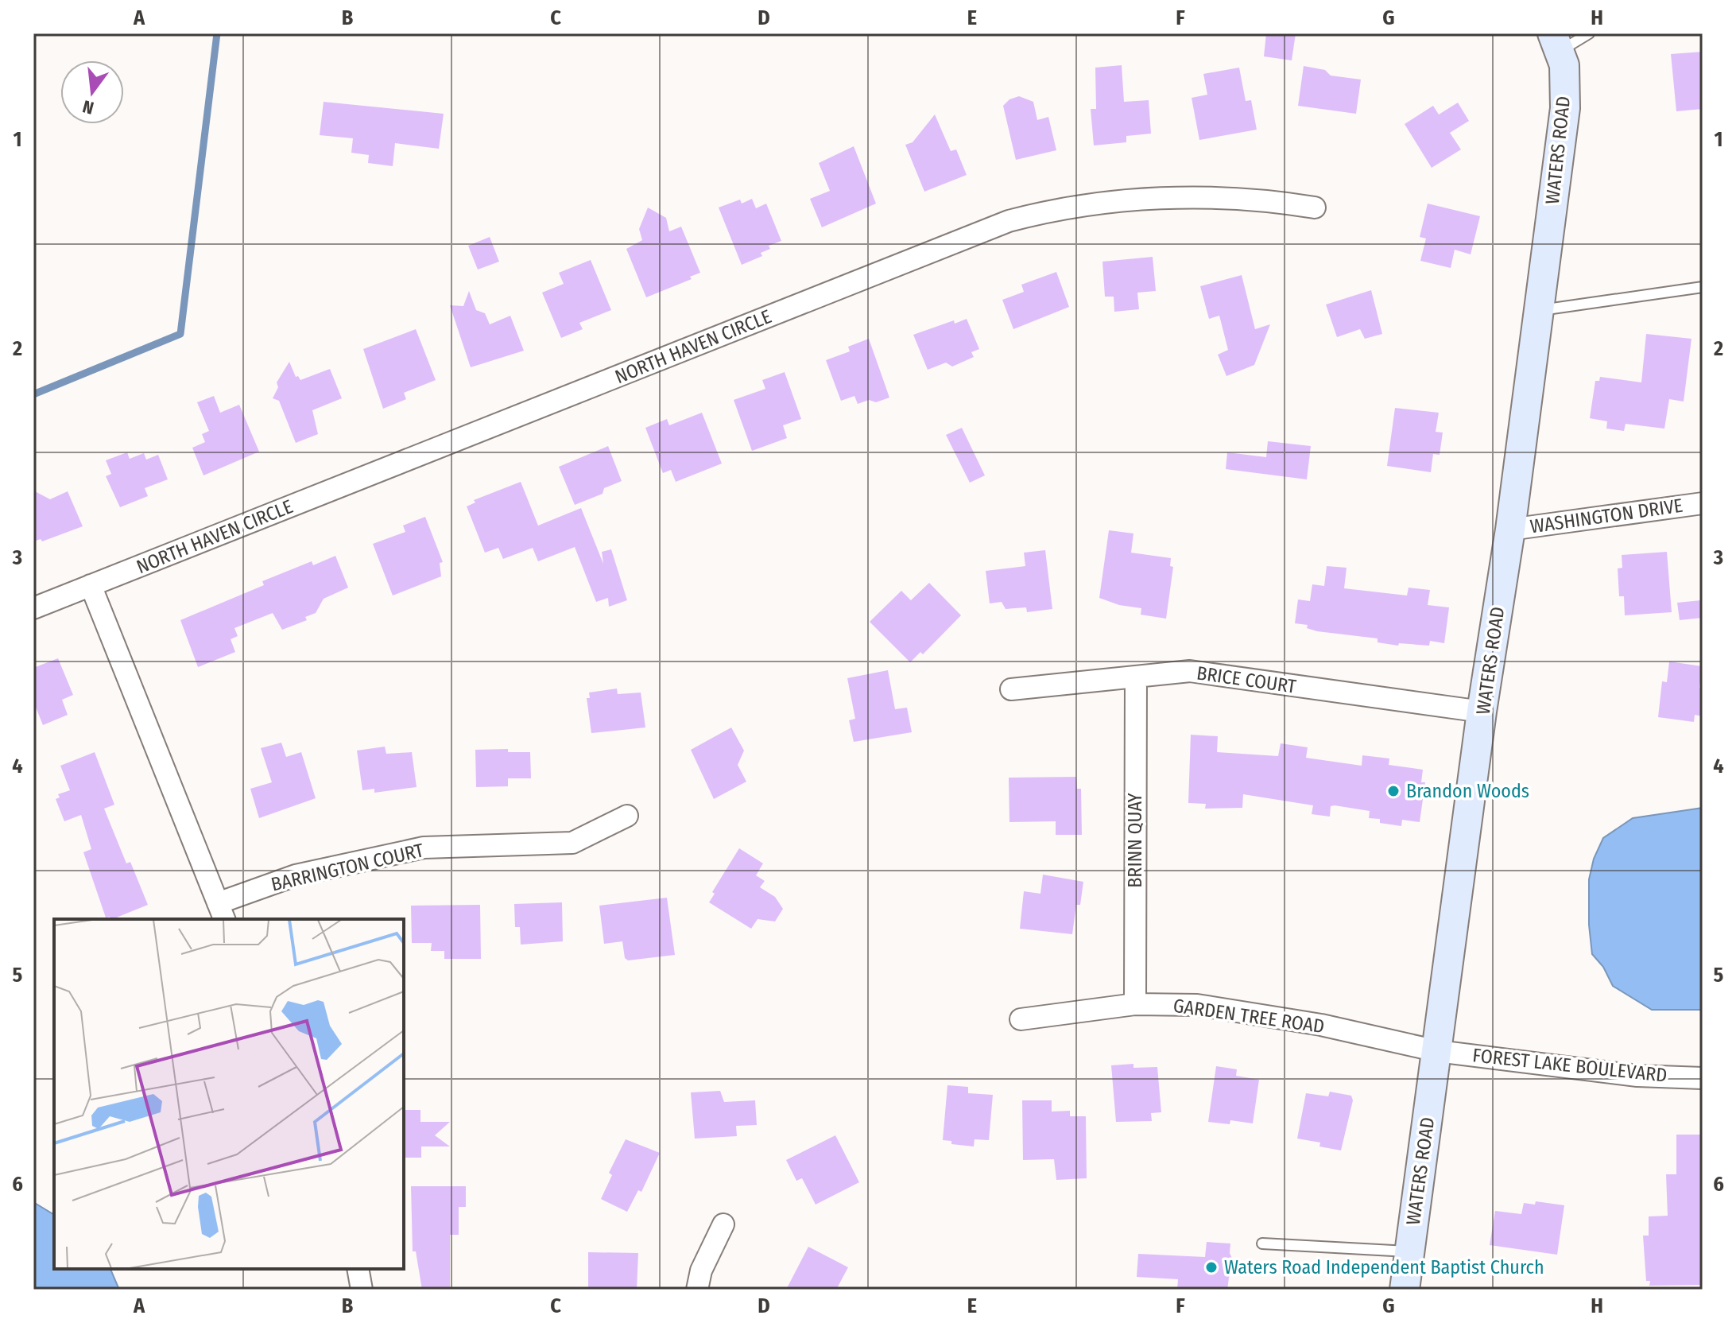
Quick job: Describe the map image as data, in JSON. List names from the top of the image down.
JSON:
{
  "streets": {
    "street": [
      "WATERS ROAD",
      "NORTH HAVEN CIRCLE",
      "WASHINGTON DRIVE",
      "BRICE COURT",
      "BRINN QUAY",
      "BARRINGTON COURT",
      "GARDEN TREE ROAD",
      "FOREST LAKE BOULEVARD"
    ]
  },
  "crossings": [
    ["WATERS ROAD", "WASHINGTON DRIVE"],
    ["WATERS ROAD", "BRICE COURT"],
    ["WATERS ROAD", "GARDEN TREE ROAD"],
    ["WATERS ROAD", "FOREST LAKE BOULEVARD"],
    ["BRICE COURT", "BRINN QUAY"],
    ["BRINN QUAY", "GARDEN TREE ROAD"],
    ["GARDEN TREE ROAD", "FOREST LAKE BOULEVARD"]
  ],
  "places": ["Brandon Woods", "Waters Road Independent Baptist Church"],
  "north": "bottom",
  "grid": {
    "columns": [
      "A",
      "B",
      "C",
      "D",
      "E",
      "F",
      "G",
      "H"
    ],
    "rows": [
      "1",
      "2",
      "3",
      "4",
      "5",
      "6"
    ]
  }
}
